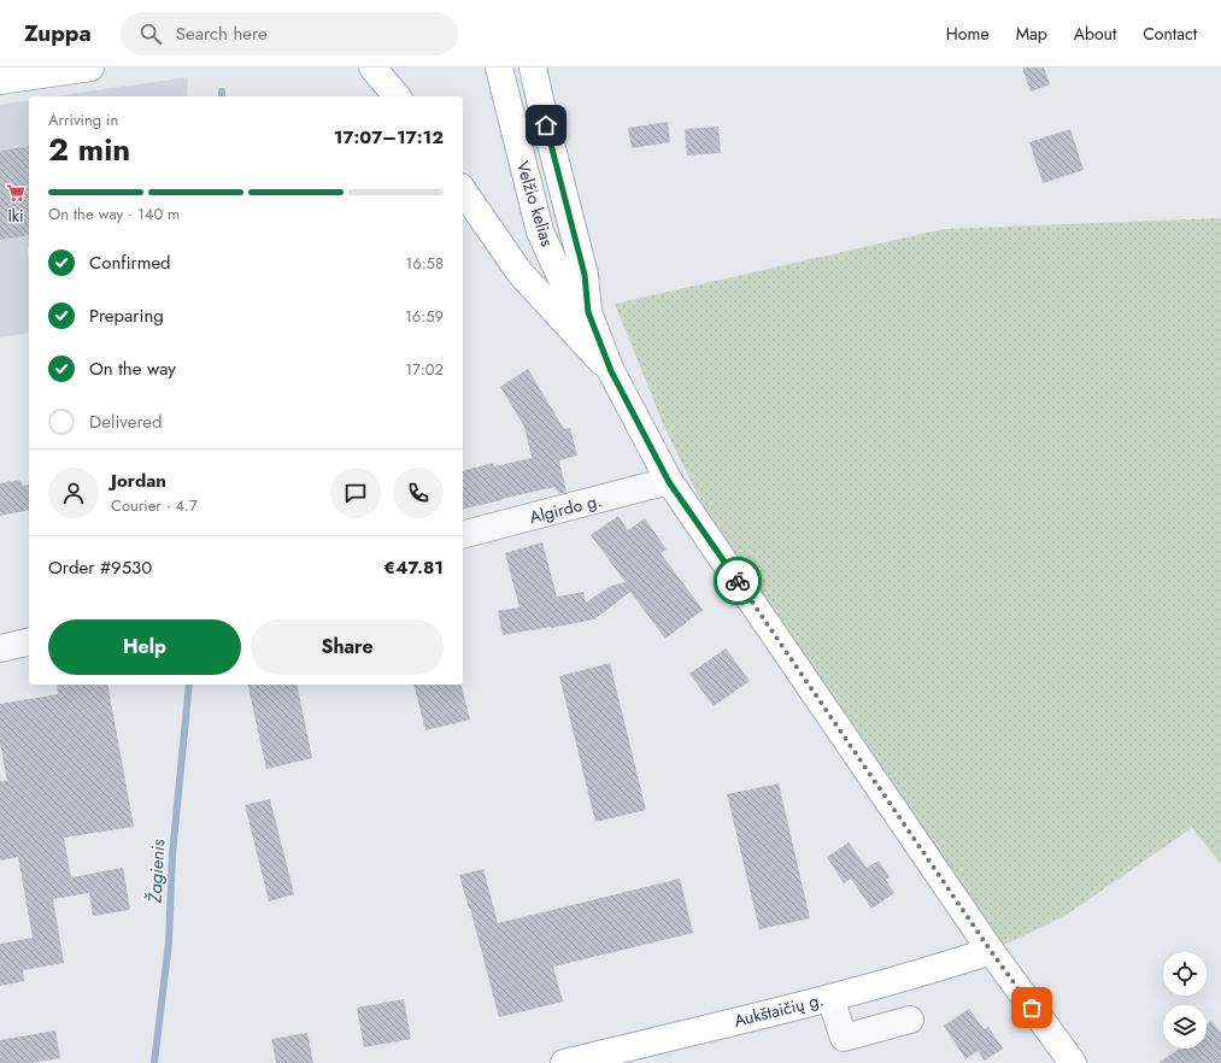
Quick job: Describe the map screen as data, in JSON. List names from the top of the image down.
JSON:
{
  "streets": {
    "main road": ["Velžio kelias", "Aukštaičių g."],
    "street": ["Algirdo g."]
  },
  "water": ["Žagienis"],
  "places": {
    "supermarket": ["Iki"]
  },
  "page": {
    "header": "Zuppa",
    "search": "Search here",
    "nav": [
      "Home",
      "Map",
      "About",
      "Contact"
    ],
    "heading": ["2 min", "Arriving in", "17:07–17:12"],
    "panel": [
      "Jordan",
      "Courier · 4.7",
      "Order #9530",
      "€47.81"
    ],
    "bar": "On the way · 140 m",
    "list": [
      ["Confirmed", "16:58"],
      ["Preparing", "16:59"],
      ["On the way", "17:02"],
      "Delivered"
    ],
    "buttons": ["Help", "Share"]
  }
}
